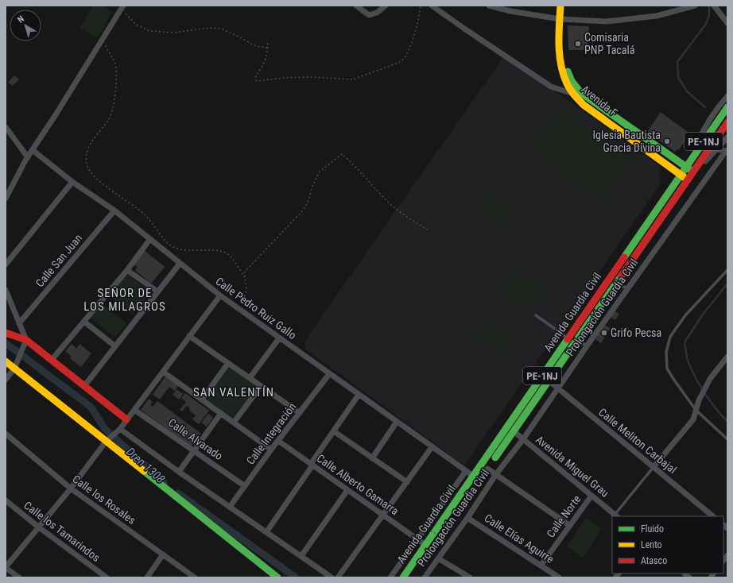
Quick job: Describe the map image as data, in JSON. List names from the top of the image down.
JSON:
{
  "streets": {
    "main road": ["Avenida F", "PE-1NJ", "Avenida Guardia Civil"],
    "street": [
      "Calle San Juan",
      "Prolongación Guardia Civil",
      "Calle Pedro Ruiz Gallo",
      "Calle Integración",
      "Calle Alvarado",
      "Calle Meliton Carbajal",
      "Avenida Miguel Grau",
      "Calle Alberto Gamarra",
      "Calle los Rosales",
      "Calle Norte",
      "Calle los Tamarindos",
      "Calle Elías Aguirre"
    ]
  },
  "crossings": [
    ["Avenida F", "Avenida Guardia Civil"],
    ["Calle San Juan", "Calle Pedro Ruiz Gallo"],
    ["Prolongación Guardia Civil", "Calle Meliton Carbajal"],
    ["Prolongación Guardia Civil", "Avenida Miguel Grau"],
    ["Prolongación Guardia Civil", "Calle Elías Aguirre"],
    ["Calle Pedro Ruiz Gallo", "Avenida Guardia Civil"],
    ["Calle Pedro Ruiz Gallo", "Calle Integración"],
    ["Avenida Guardia Civil", "Calle Meliton Carbajal"],
    ["Avenida Guardia Civil", "Avenida Miguel Grau"],
    ["Avenida Guardia Civil", "Calle Alberto Gamarra"],
    ["Calle Integración", "Calle Alvarado"],
    ["Calle Integración", "Calle Alberto Gamarra"],
    ["Avenida Miguel Grau", "Calle Norte"],
    ["Calle Norte", "Calle Elías Aguirre"]
  ],
  "districts": ["SEÑOR DE LOS MILAGROS", "SAN VALENTÍN"],
  "water": ["Dren 1308"],
  "places": ["Comisaria PNP Tacalá", "Iglesia Bautista Gracia Divina", "Grifo Pecsa"],
  "legend": ["Fluido", "Lento", "Atasco"],
  "north": "top left"
}
